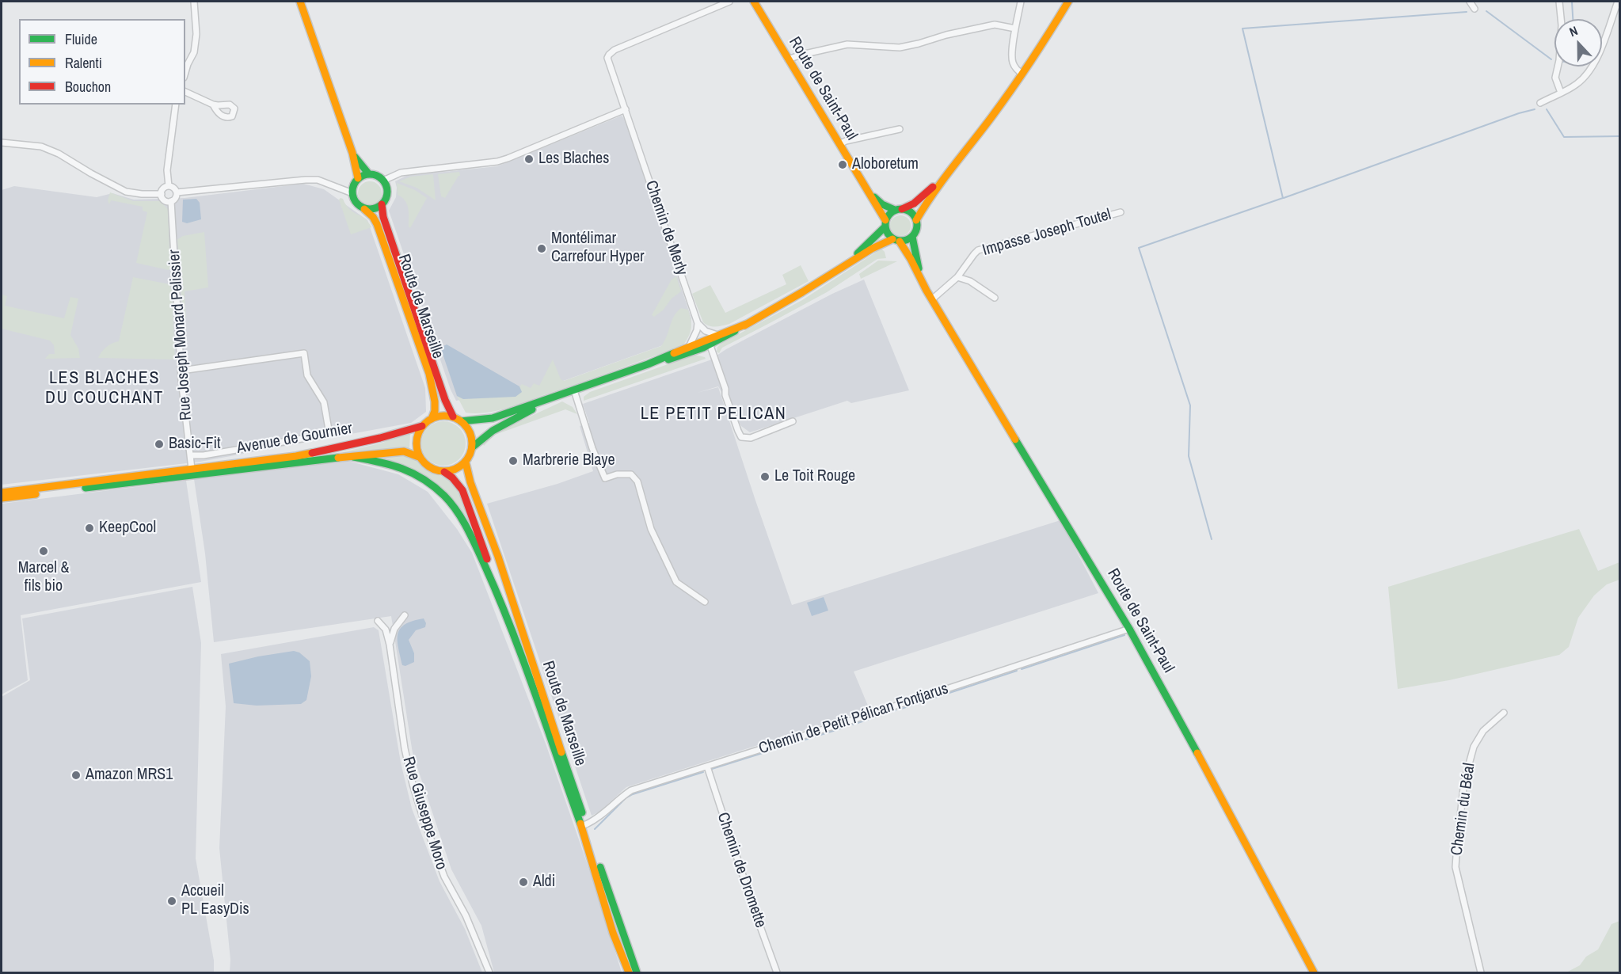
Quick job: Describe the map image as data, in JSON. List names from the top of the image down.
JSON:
{
  "streets": {
    "main road": ["Route de Saint-Paul", "Route de Marseille", "Avenue de Gournier"],
    "street": [
      "Chemin de Merly",
      "Impasse Joseph Toutel",
      "Rue Joseph Monard Pelissier",
      "Chemin de Petit Pélican Fontjarus",
      "Chemin du Béal",
      "Rue Giuseppe Moro",
      "Chemin de Dromette"
    ]
  },
  "crossings": [
    ["Route de Saint-Paul", "Impasse Joseph Toutel"],
    ["Route de Saint-Paul", "Chemin de Petit Pélican Fontjarus"],
    ["Route de Marseille", "Avenue de Gournier"],
    ["Route de Marseille", "Chemin de Petit Pélican Fontjarus"],
    ["Rue Joseph Monard Pelissier", "Avenue de Gournier"],
    ["Chemin de Petit Pélican Fontjarus", "Chemin de Dromette"]
  ],
  "districts": ["LES BLACHES DU COUCHANT", "LE PETIT PELICAN"],
  "places": [
    "Les Blaches",
    "Aloboretum",
    "Montélimar Carrefour Hyper",
    "Basic-Fit",
    "Marbrerie Blaye",
    "Le Toit Rouge",
    "KeepCool",
    "Marcel & fils bio",
    "Amazon MRS1",
    "Aldi",
    "Accueil PL EasyDis"
  ],
  "legend": ["Fluide", "Ralenti", "Bouchon"],
  "north": "top"
}
